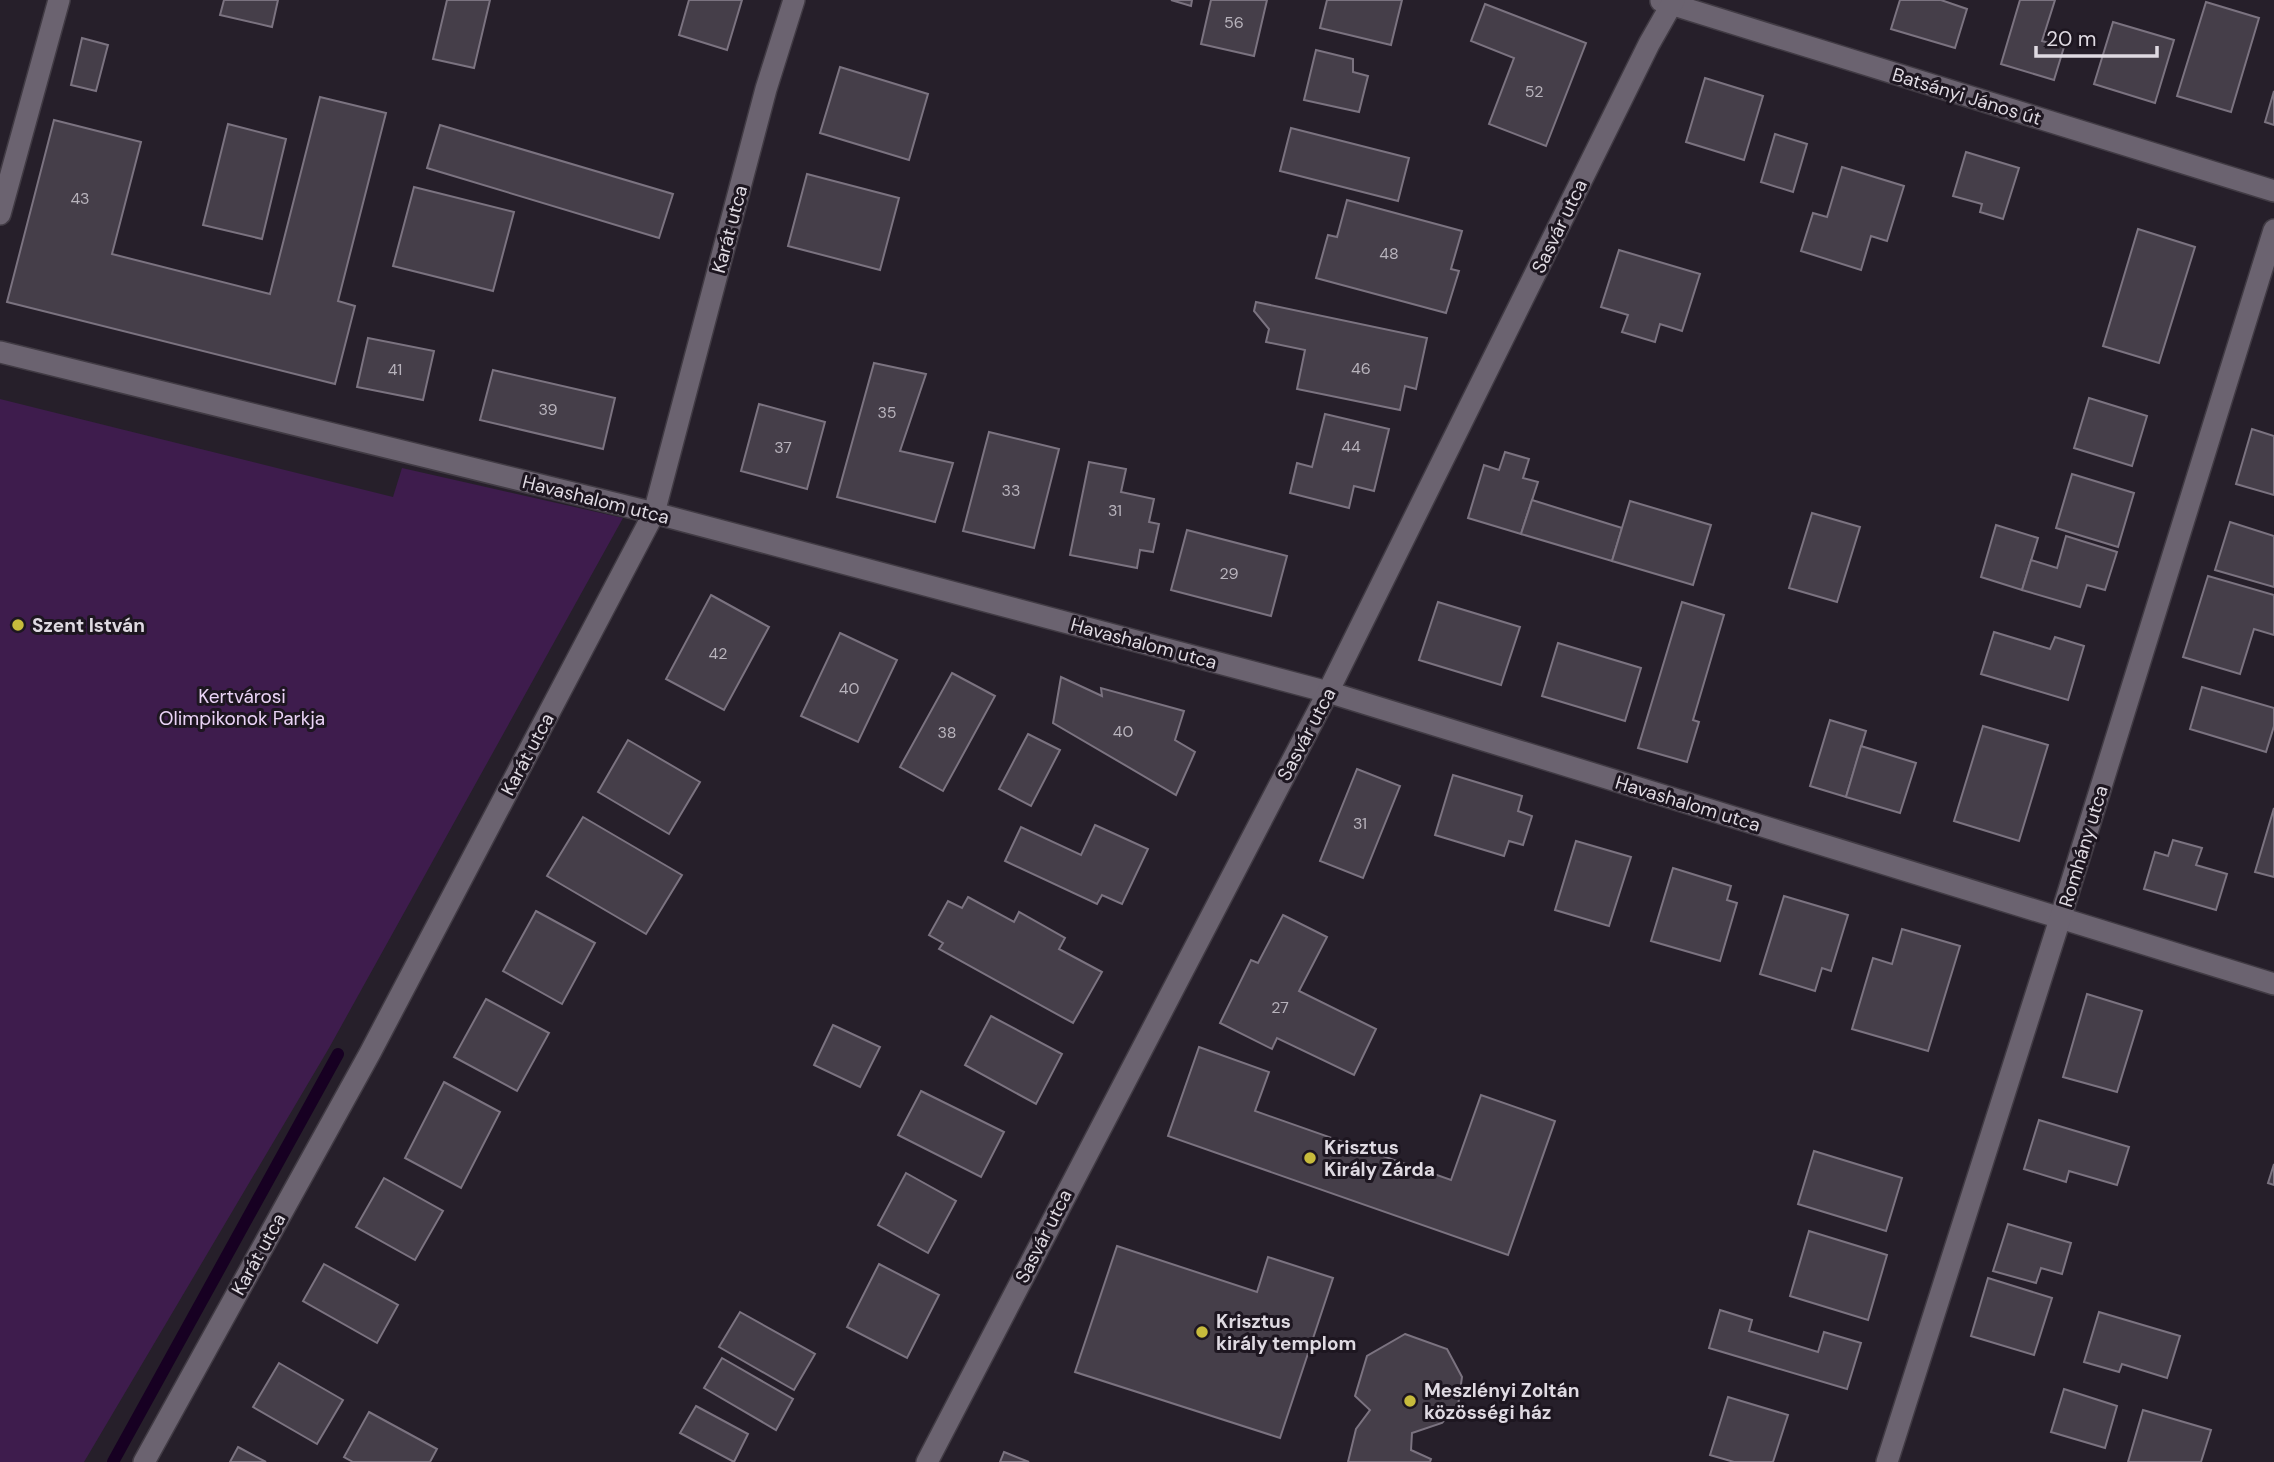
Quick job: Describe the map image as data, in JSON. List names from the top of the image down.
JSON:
{
  "streets": {
    "street": [
      "Batsányi János út",
      "Sasvár utca",
      "Karát utca",
      "Havashalom utca",
      "Romhány utca"
    ]
  },
  "crossings": [
    ["Batsányi János út", "Sasvár utca"],
    ["Sasvár utca", "Havashalom utca"],
    ["Karát utca", "Havashalom utca"],
    ["Havashalom utca", "Romhány utca"]
  ],
  "parks": ["Kertvárosi Olimpikonok Parkja"],
  "places": [
    "Szent István",
    "Krisztus Király Zárda",
    "Krisztus király templom",
    "Meszlényi Zoltán közösségi ház"
  ],
  "house_numbers": [
    "56",
    "52",
    "43",
    "48",
    "46",
    "41",
    "39",
    "35",
    "44",
    "37",
    "33",
    "31",
    "29",
    "42",
    "40",
    "40",
    "38",
    "31",
    "27"
  ],
  "scale_bar": "20 m"
}
